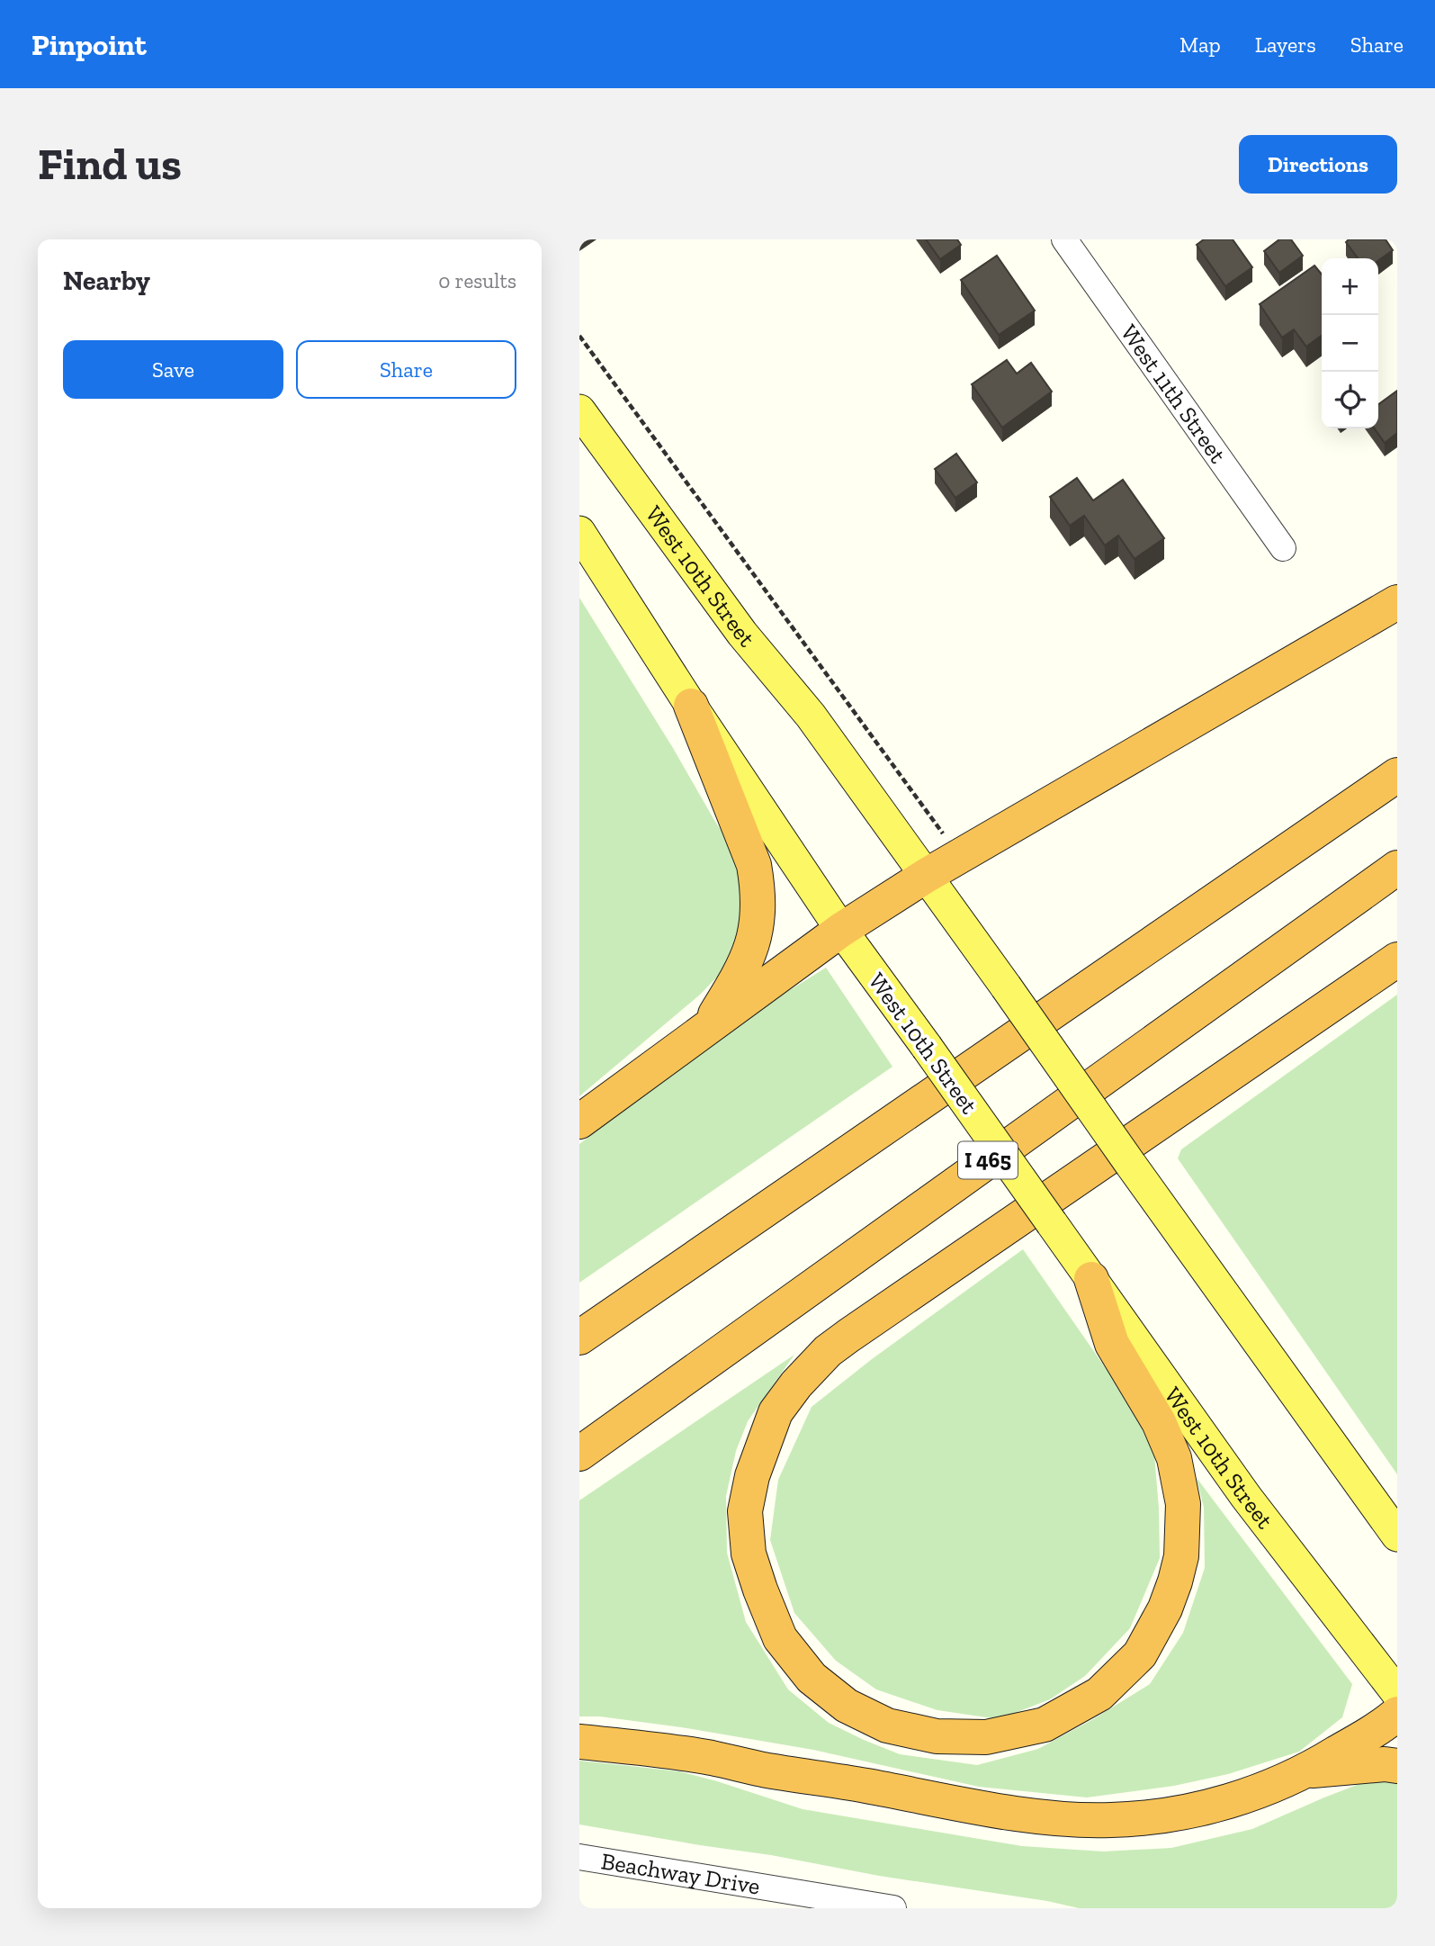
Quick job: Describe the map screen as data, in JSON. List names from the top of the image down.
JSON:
{
  "streets": {
    "highway": ["I 465"],
    "main road": ["West 10th Street"],
    "street": ["West 11th Street", "Beachway Drive"]
  },
  "page": {
    "header": "Pinpoint",
    "nav": ["Map", "Layers", "Share"],
    "buttons": [
      "Directions",
      ["Save", "Share"]
    ],
    "title": "Find us",
    "heading": ["Nearby", "0 results"],
    "map_buttons": ["+", "−"]
  }
}
